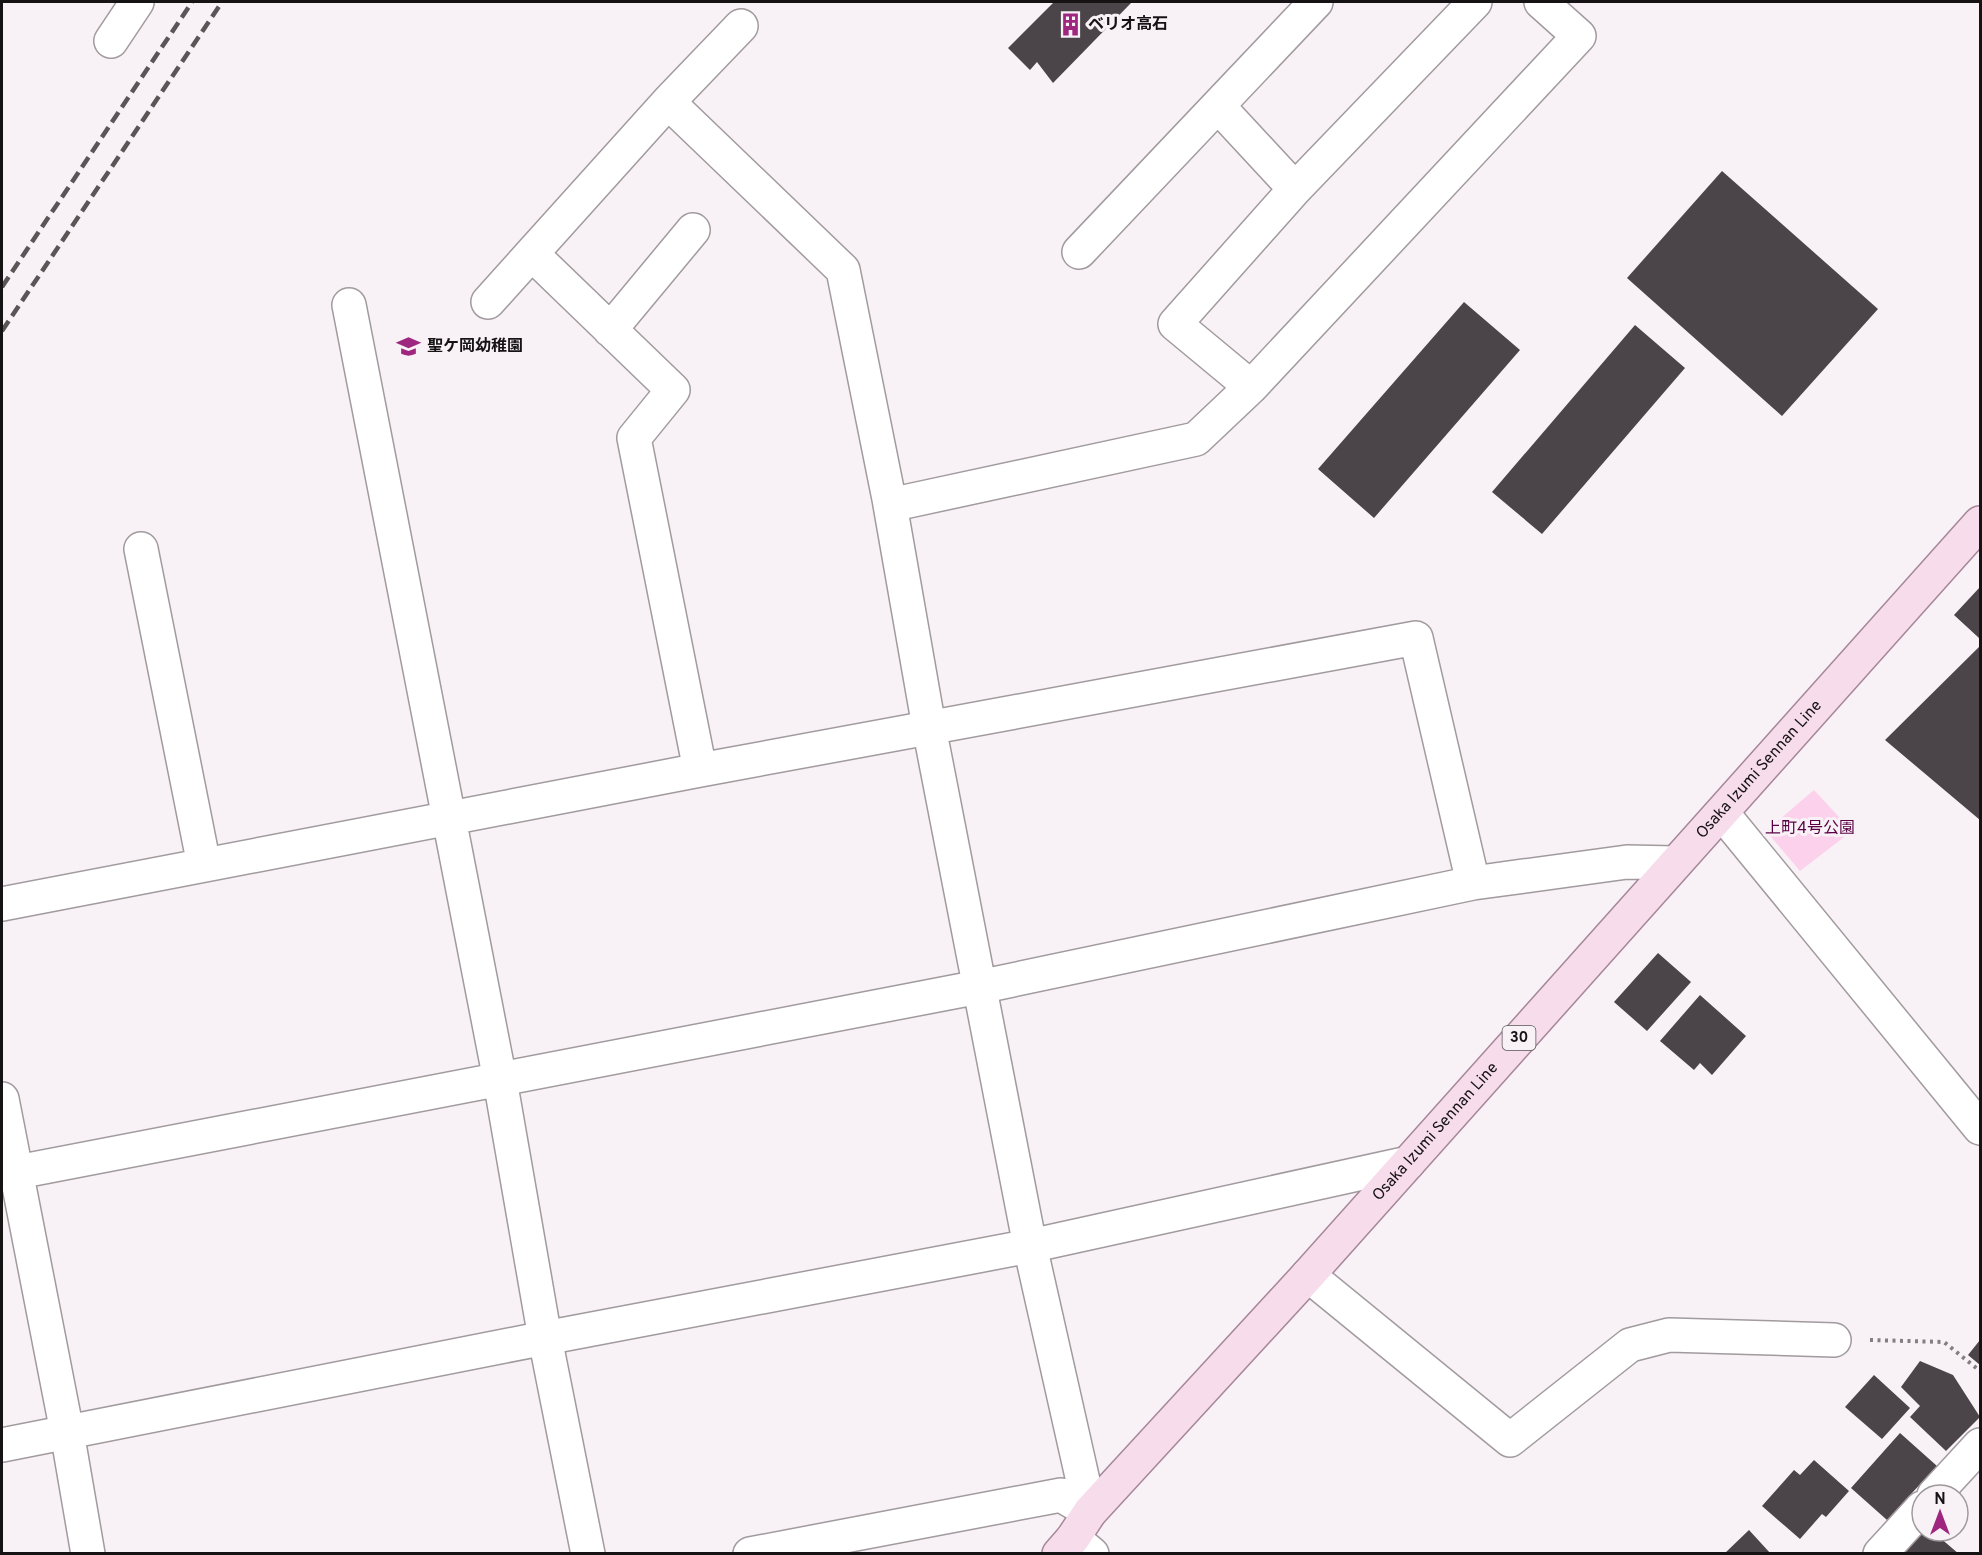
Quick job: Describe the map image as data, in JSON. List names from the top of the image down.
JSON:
{
  "streets": {
    "main road": ["Osaka Izumi Sennan Line", "30"]
  },
  "parks": ["上町4号公園"],
  "places": {
    "building": ["ベリオ高石"],
    "school or university": ["聖ケ岡幼稚園"]
  },
  "north": "top"
}
